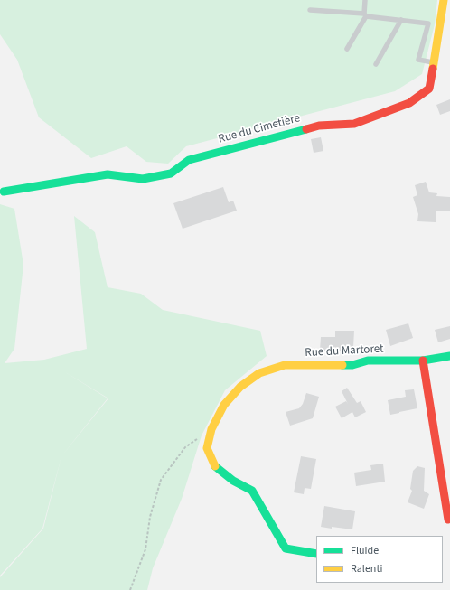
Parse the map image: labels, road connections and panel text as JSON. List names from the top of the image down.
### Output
{
  "streets": {
    "street": ["Rue du Cimetière", "Rue du Martoret"]
  },
  "legend": ["Fluide", "Ralenti"]
}
